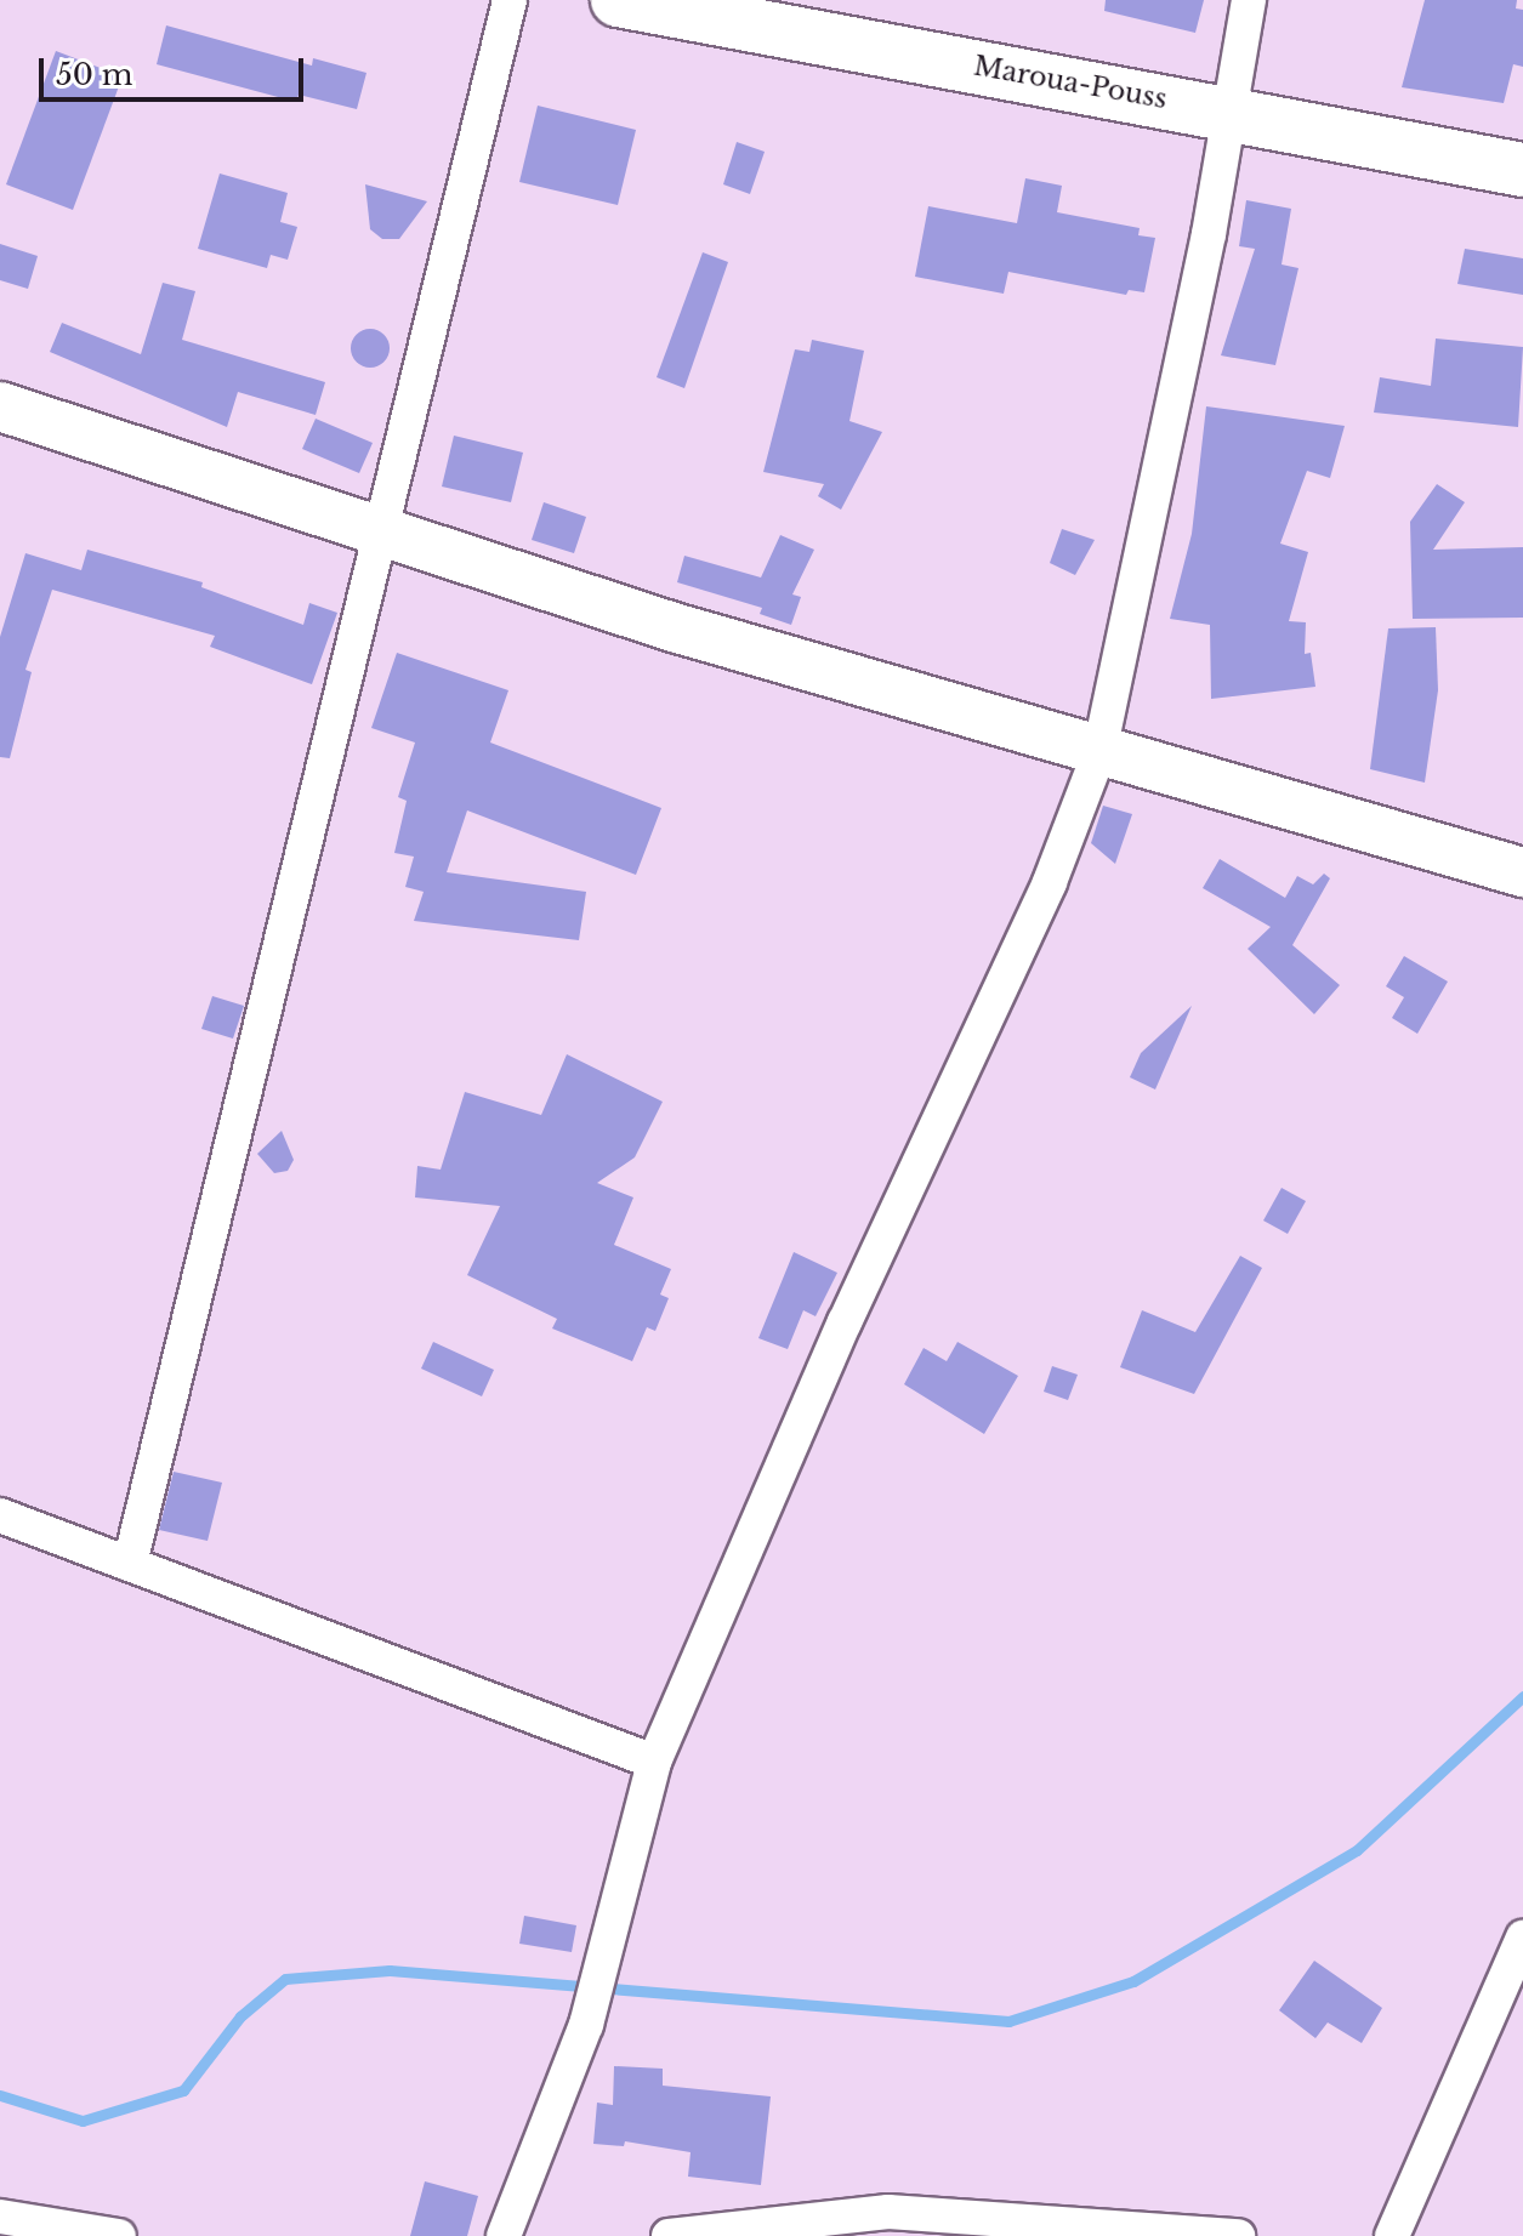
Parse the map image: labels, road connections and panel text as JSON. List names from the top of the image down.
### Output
{
  "streets": {
    "main road": ["Maroua-Pouss"]
  },
  "scale_bar": "50 m"
}
